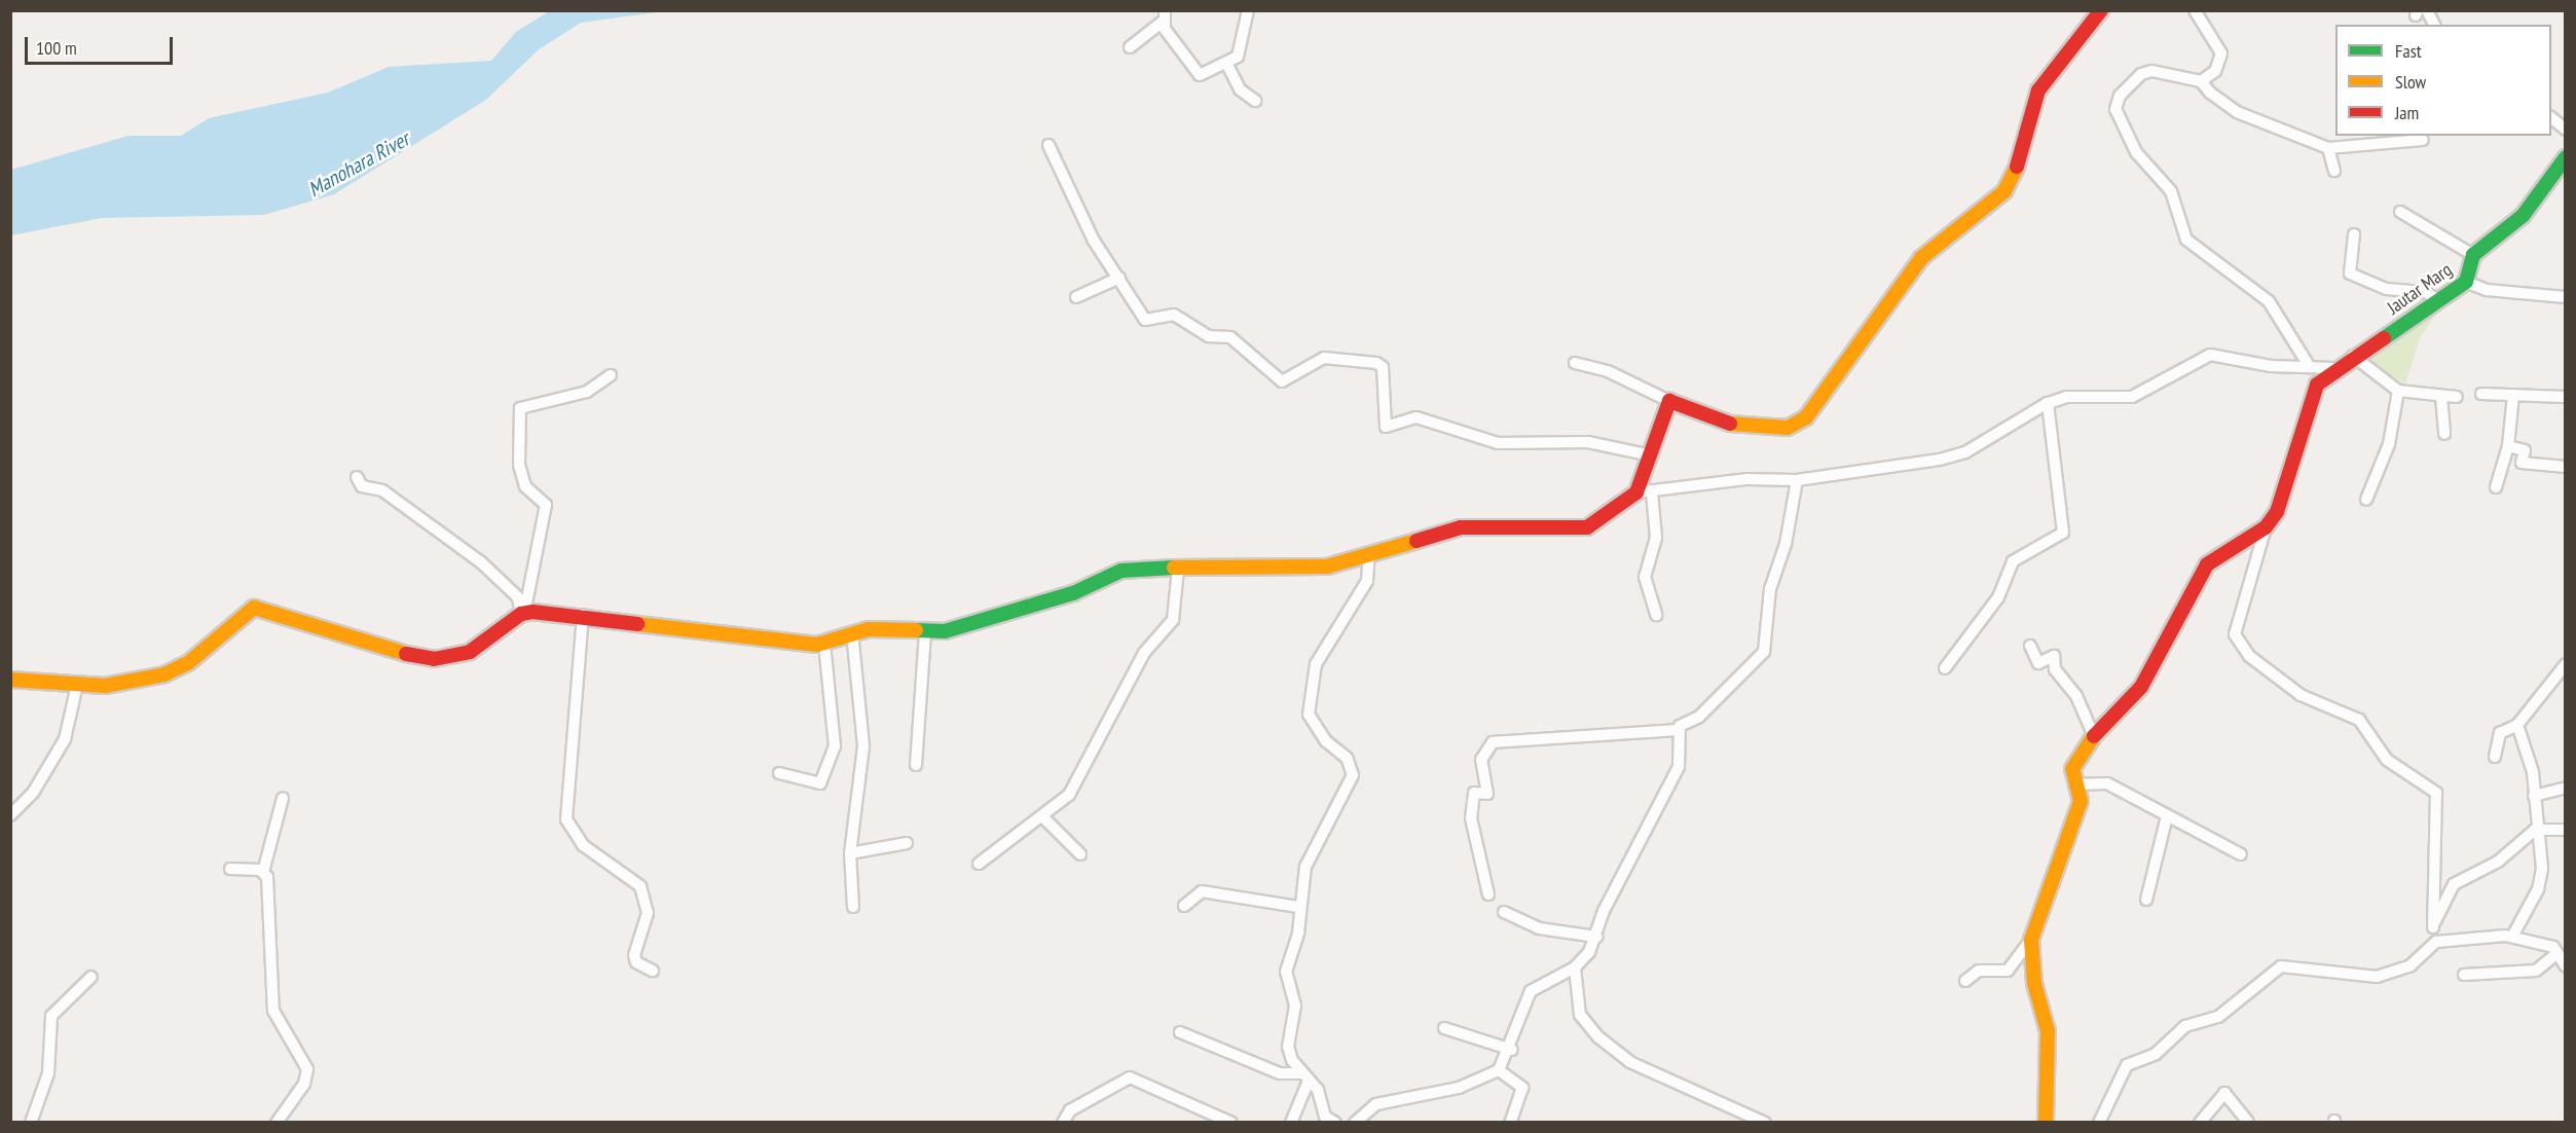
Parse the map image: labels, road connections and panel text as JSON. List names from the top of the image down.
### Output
{
  "streets": {
    "street": ["Jautar Marg"]
  },
  "water": ["Manohara River"],
  "legend": ["Fast", "Slow", "Jam"],
  "scale_bar": "100 m"
}
